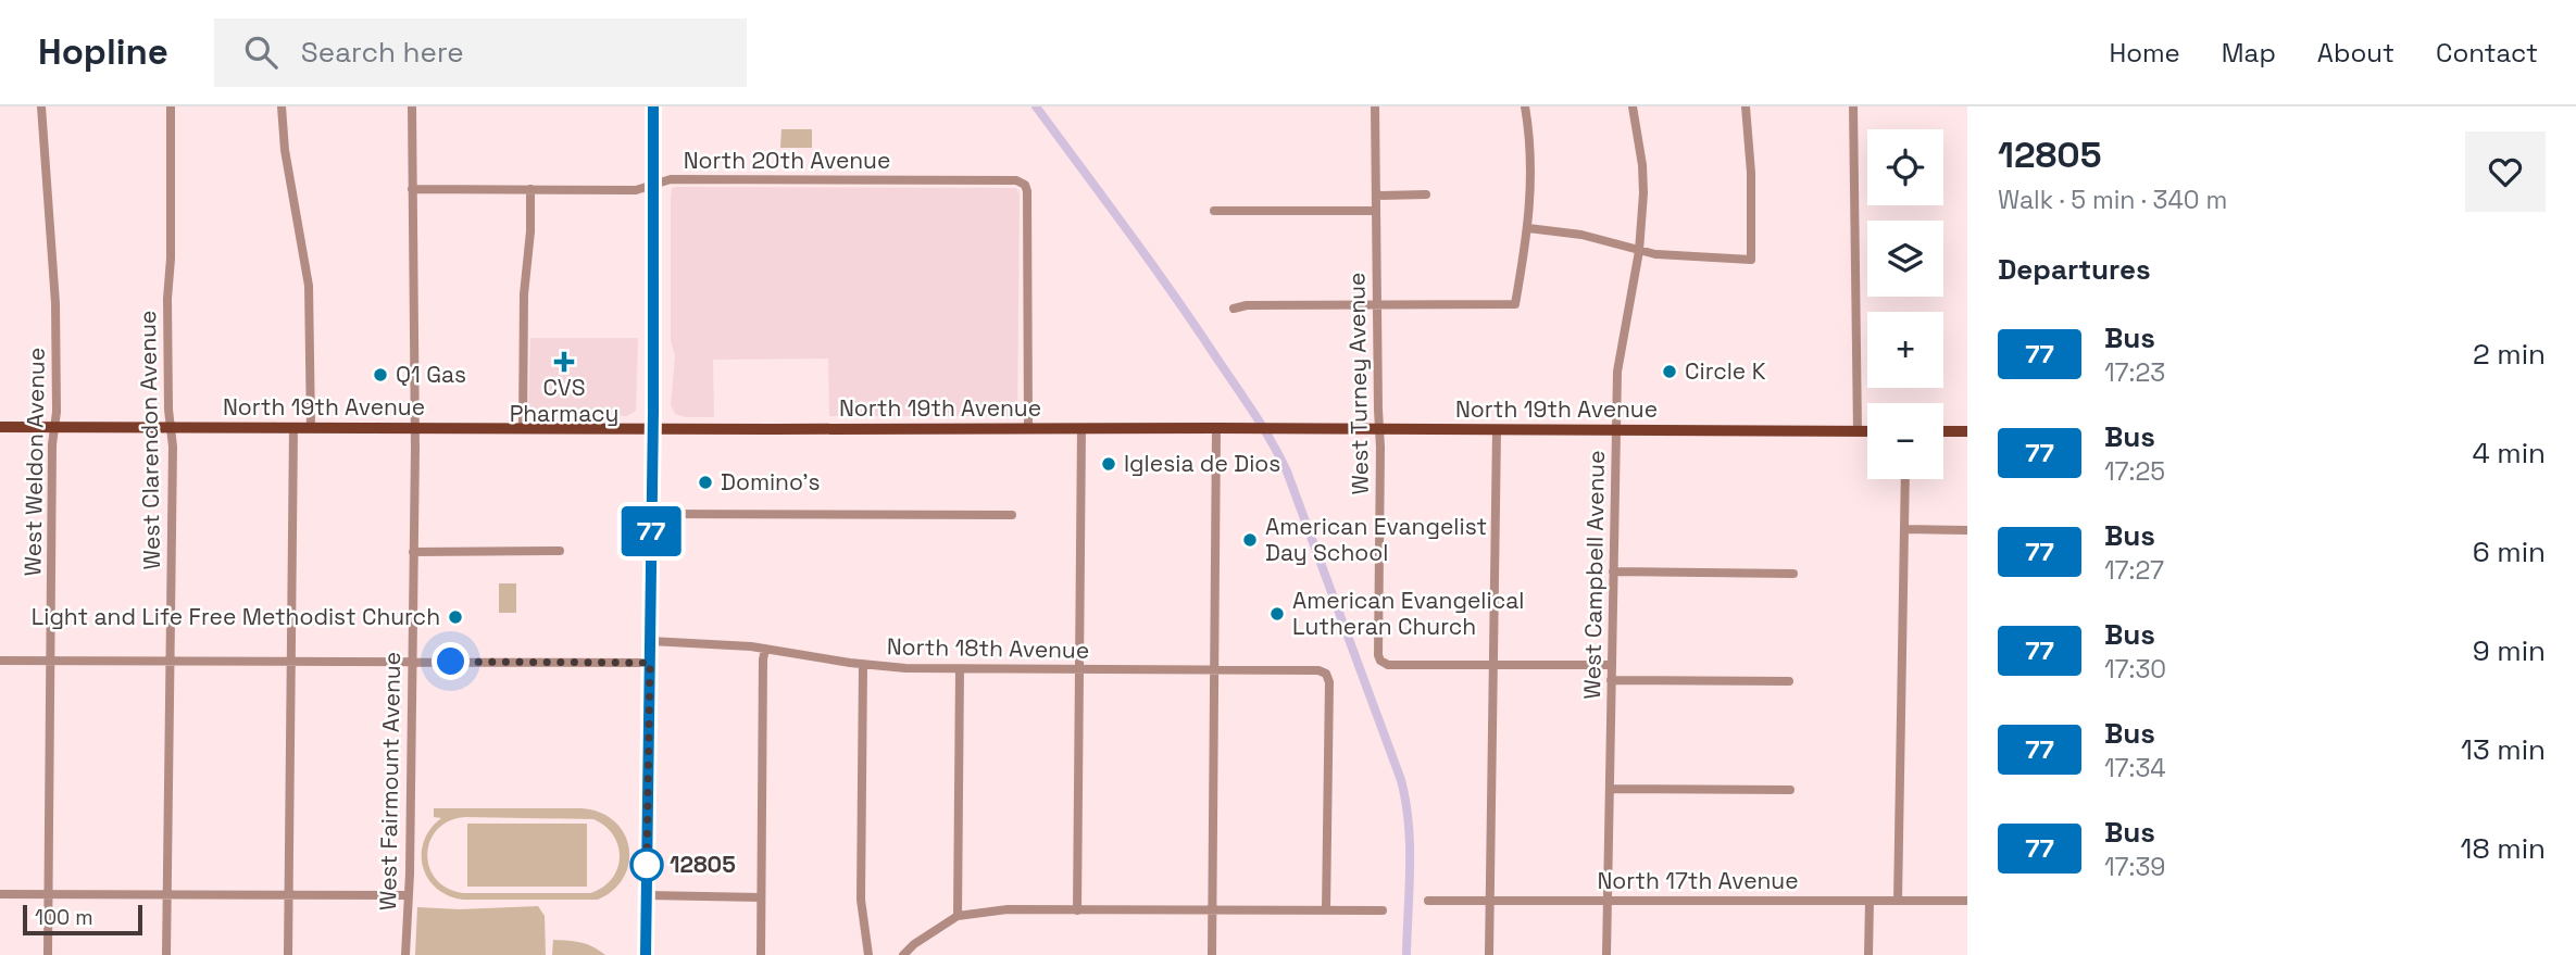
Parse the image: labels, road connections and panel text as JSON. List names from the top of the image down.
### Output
{
  "streets": {
    "main road": ["North 19th Avenue"],
    "street": [
      "North 20th Avenue",
      "West Turney Avenue",
      "West Clarendon Avenue",
      "West Weldon Avenue",
      "West Campbell Avenue",
      "North 18th Avenue",
      "West Fairmount Avenue",
      "North 17th Avenue"
    ]
  },
  "crossings": [
    ["North 20th Avenue", "North 19th Avenue"],
    ["North 20th Avenue", "West Fairmount Avenue"],
    ["West Turney Avenue", "North 19th Avenue"],
    ["North 19th Avenue", "West Clarendon Avenue"],
    ["North 19th Avenue", "West Weldon Avenue"],
    ["North 19th Avenue", "West Campbell Avenue"],
    ["North 19th Avenue", "West Fairmount Avenue"],
    ["West Campbell Avenue", "North 17th Avenue"]
  ],
  "places": {
    "health": ["CVS Pharmacy"],
    "other": [
      "Circle K",
      "Q1 Gas",
      "Iglesia de Dios",
      "Domino's",
      "American Evangelist Day School",
      "American Evangelical Lutheran Church",
      "Light and Life Free Methodist Church",
      "12805"
    ]
  },
  "lines": ["bus line 77"],
  "scale_bar": "100 m",
  "page": {
    "header": "Hopline",
    "search": "Search here",
    "nav": [
      "Home",
      "Map",
      "About",
      "Contact"
    ],
    "on_map": "77",
    "heading": [
      ["12805", "Walk · 5 min · 340 m"],
      "Departures"
    ],
    "map_buttons": ["+", "−"],
    "list": [
      {
        "mark": "77",
        "name": "Bus",
        "note": "17:23",
        "value": "2 min"
      },
      {
        "mark": "77",
        "name": "Bus",
        "note": "17:25",
        "value": "4 min"
      },
      {
        "mark": "77",
        "name": "Bus",
        "note": "17:27",
        "value": "6 min"
      },
      {
        "mark": "77",
        "name": "Bus",
        "note": "17:30",
        "value": "9 min"
      },
      {
        "mark": "77",
        "name": "Bus",
        "note": "17:34",
        "value": "13 min"
      },
      {
        "mark": "77",
        "name": "Bus",
        "note": "17:39",
        "value": "18 min"
      }
    ],
    "scale": "100 m"
  }
}
